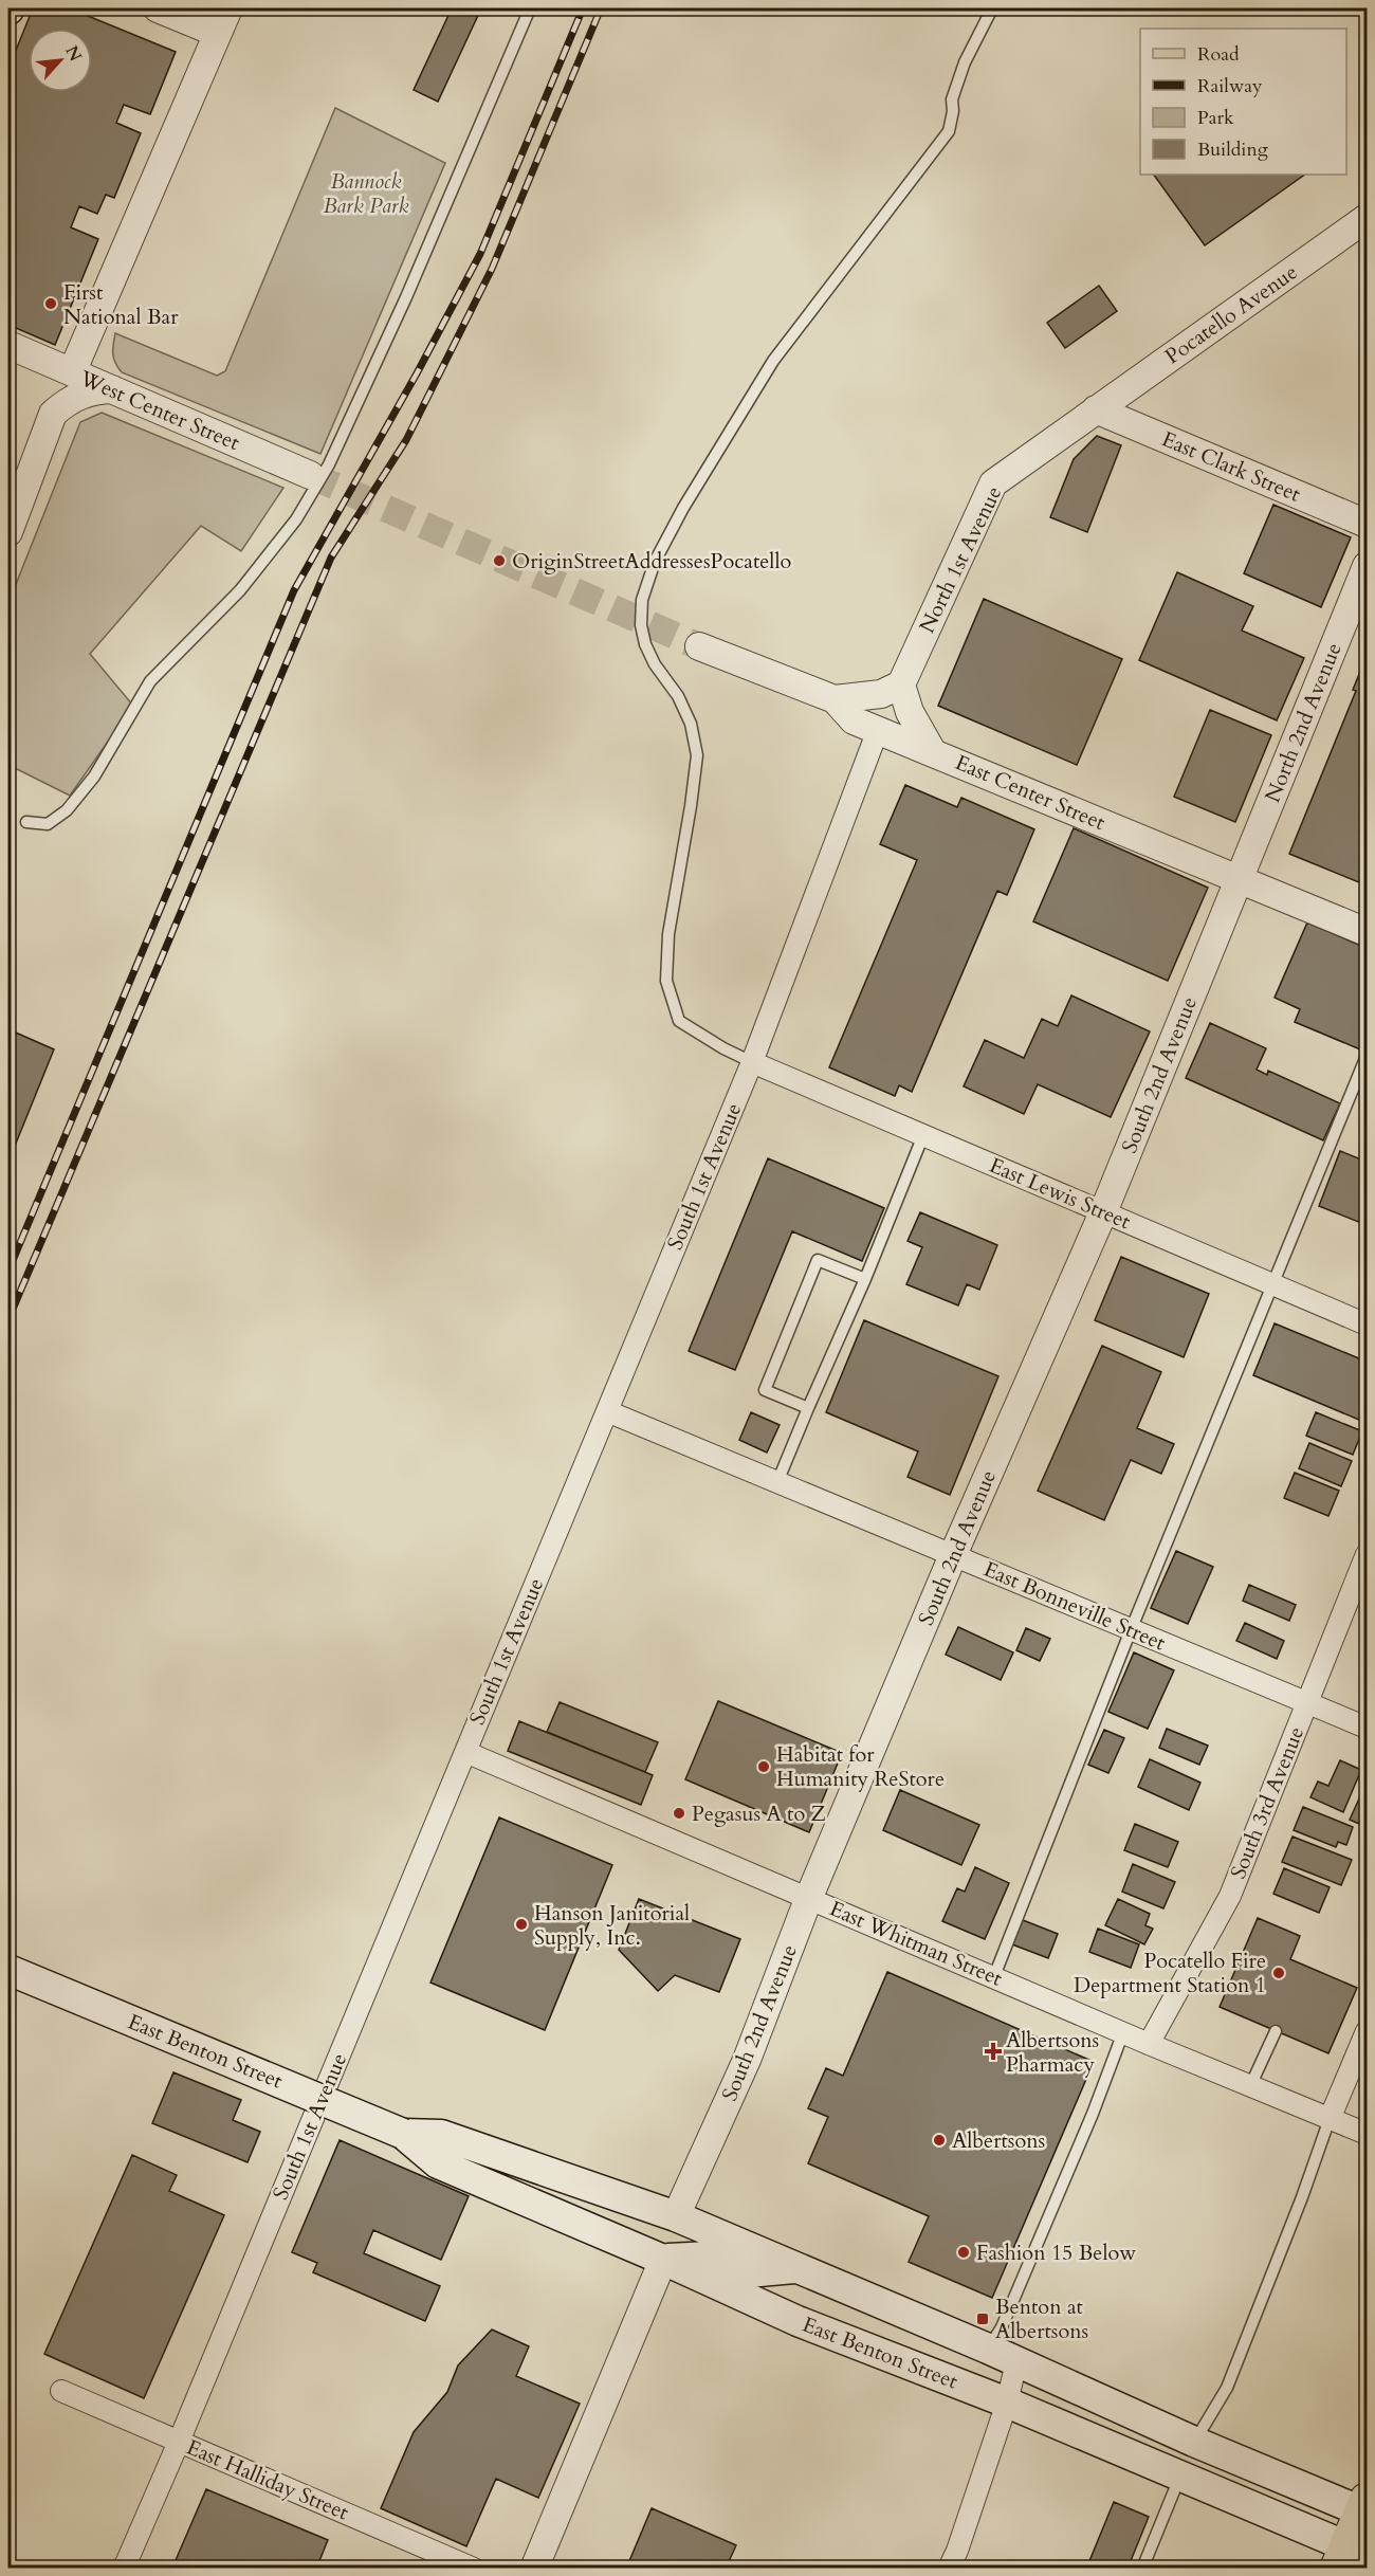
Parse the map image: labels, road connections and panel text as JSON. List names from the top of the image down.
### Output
{
  "streets": {
    "main road": ["East Benton Street"],
    "street": [
      "Pocatello Avenue",
      "West Center Street",
      "East Clark Street",
      "North 1st Avenue",
      "North 2nd Avenue",
      "East Center Street",
      "South 2nd Avenue",
      "South 1st Avenue",
      "East Lewis Street",
      "East Bonneville Street",
      "South 3rd Avenue",
      "East Whitman Street",
      "East Halliday Street"
    ]
  },
  "crossings": [
    ["Pocatello Avenue", "East Clark Street"],
    ["Pocatello Avenue", "North 1st Avenue"],
    ["East Clark Street", "North 1st Avenue"],
    ["North 2nd Avenue", "East Center Street"],
    ["North 2nd Avenue", "South 2nd Avenue"],
    ["East Center Street", "South 2nd Avenue"],
    ["East Center Street", "South 1st Avenue"],
    ["South 2nd Avenue", "East Lewis Street"],
    ["South 2nd Avenue", "East Bonneville Street"],
    ["South 2nd Avenue", "East Whitman Street"],
    ["South 2nd Avenue", "East Benton Street"],
    ["South 1st Avenue", "East Lewis Street"],
    ["South 1st Avenue", "East Bonneville Street"],
    ["South 1st Avenue", "East Whitman Street"],
    ["South 1st Avenue", "East Halliday Street"],
    ["East Bonneville Street", "South 3rd Avenue"],
    ["South 3rd Avenue", "East Whitman Street"]
  ],
  "parks": ["Bannock Bark Park"],
  "places": {
    "other": [
      "First National Bar",
      "OriginStreetAddressesPocatello",
      "Habitat for Humanity ReStore",
      "Pegasus A to Z",
      "Hanson Janitorial Supply, Inc.",
      "Pocatello Fire Department Station 1",
      "Albertsons",
      "Fashion 15 Below"
    ],
    "health": ["Albertsons Pharmacy"],
    "transit": ["Benton at Albertsons"]
  },
  "legend": [
    "Road",
    "Railway",
    "Park",
    "Building"
  ],
  "north": "top right"
}
